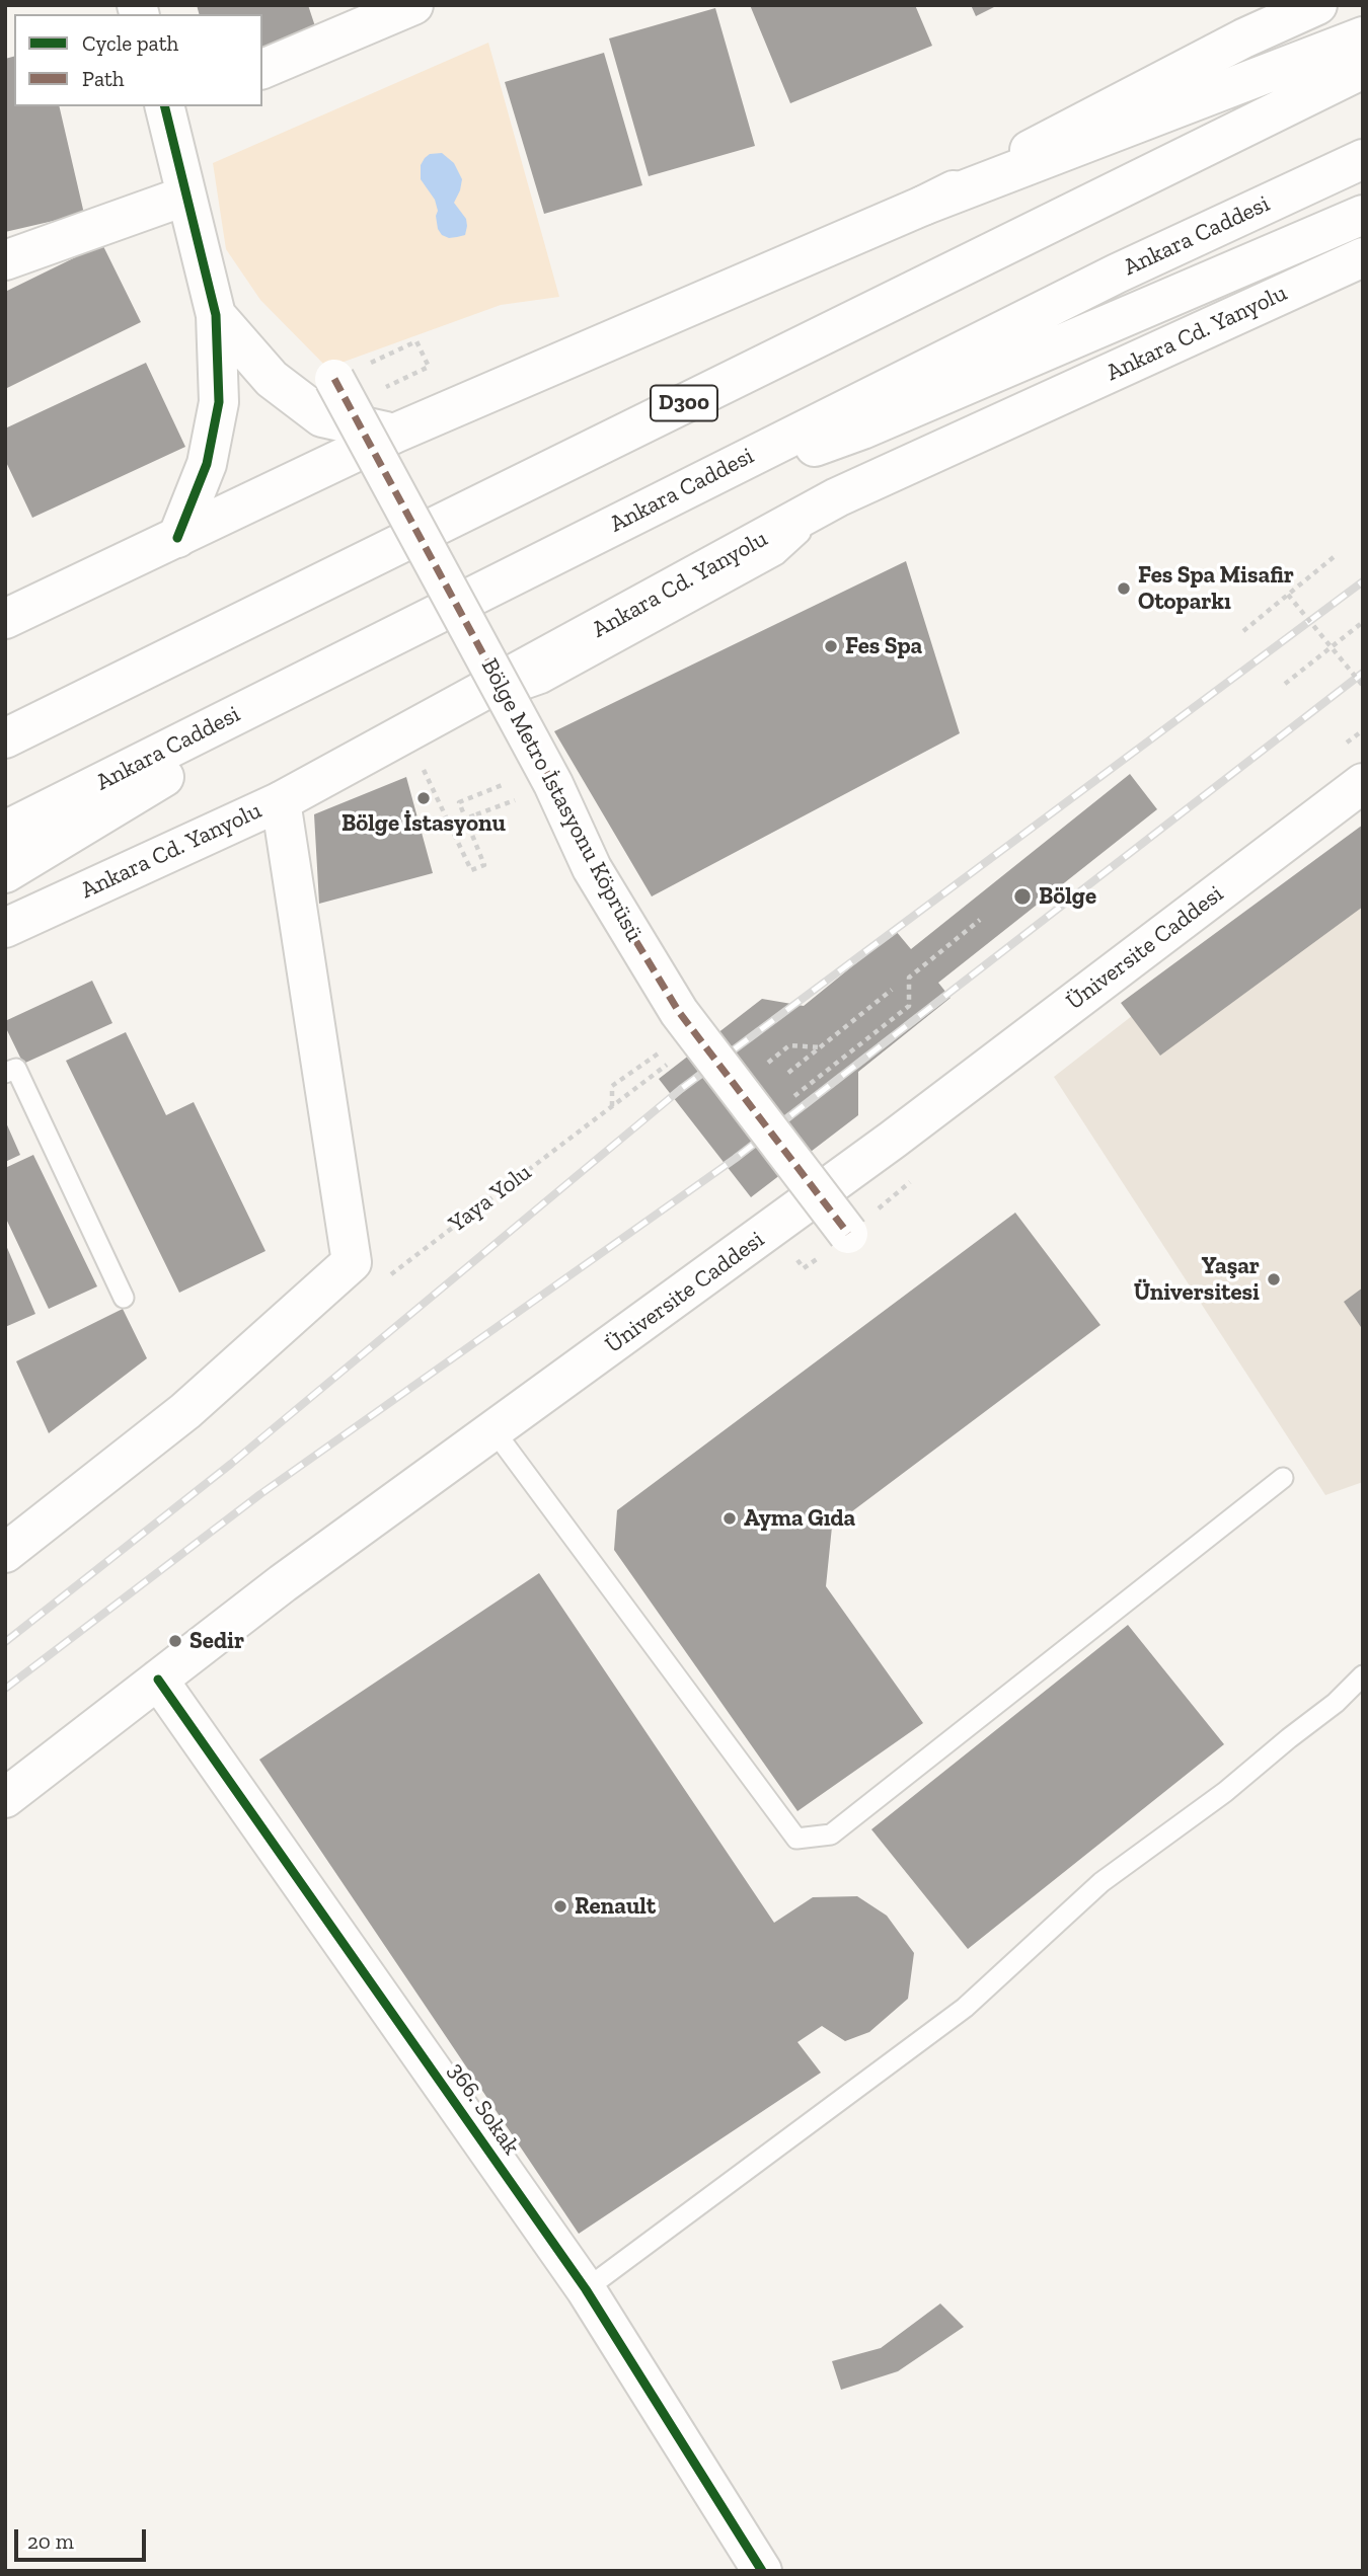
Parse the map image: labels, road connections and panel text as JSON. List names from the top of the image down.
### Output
{
  "streets": {
    "main road": [
      "Ankara Caddesi",
      "Ankara Cd. Yanyolu",
      "D300",
      "Bölge Metro İstasyonu Köprüsü",
      "Üniversite Caddesi",
      "366. Sokak"
    ],
    "path": ["Yaya Yolu"]
  },
  "crossings": [
    ["Üniversite Caddesi", "366. Sokak"]
  ],
  "places": [
    "Fes Spa Misafir Otoparkı",
    "Fes Spa",
    "Bölge İstasyonu",
    "Bölge",
    "Yaşar Üniversitesi",
    "Ayma Gıda",
    "Sedir",
    "Renault"
  ],
  "legend": ["Cycle path", "Path"],
  "scale_bar": "20 m"
}
